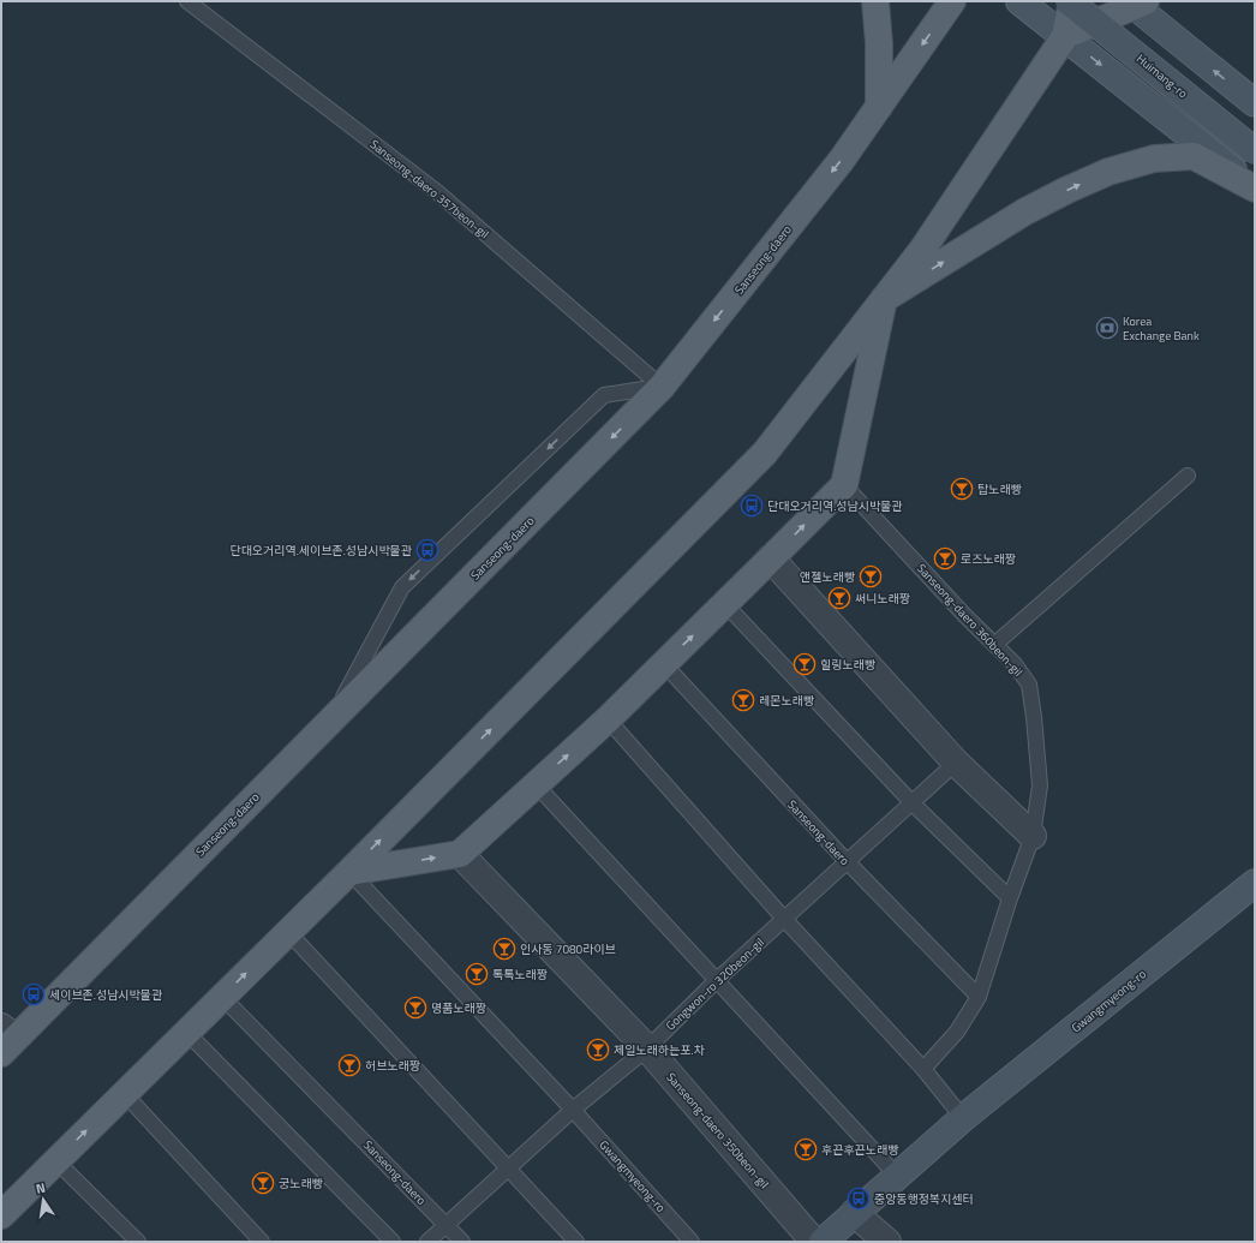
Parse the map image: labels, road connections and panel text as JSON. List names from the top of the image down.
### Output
{
  "streets": {
    "main road": ["Huimang-ro", "Sanseong-daero", "Gwangmyeong-ro"],
    "street": ["Sanseong-daero 350beon-gil"],
    "lane": ["Sanseong-daero 357beon-gil", "Sanseong-daero 360beon-gil", "Gongwon-ro 320beon-gil"]
  },
  "crossings": [
    ["Sanseong-daero 357beon-gil", "Sanseong-daero"],
    ["Sanseong-daero", "Sanseong-daero 360beon-gil"],
    ["Sanseong-daero", "Gongwon-ro 320beon-gil"],
    ["Gongwon-ro 320beon-gil", "Gwangmyeong-ro"],
    ["Gongwon-ro 320beon-gil", "Sanseong-daero 350beon-gil"]
  ],
  "places": {
    "bank": ["Korea Exchange Bank"],
    "bar": [
      "탑노래빵",
      "로즈노래짱",
      "앤젤노래빵",
      "써니노래짱",
      "힐링노래빵",
      "레몬노래빵",
      "인사동 7080라이브",
      "톡톡노래짱",
      "명품노래짱",
      "제일노래하는포.차",
      "허브노래짱",
      "후끈후끈노래빵",
      "궁노래빵"
    ],
    "bus stop": [
      "단대오거리역.성남시박물관",
      "단대오거리역.세이브존.성남시박물관",
      "세이브존.성남시박물관",
      "중앙동행정복지센터"
    ]
  },
  "north": "top"
}
